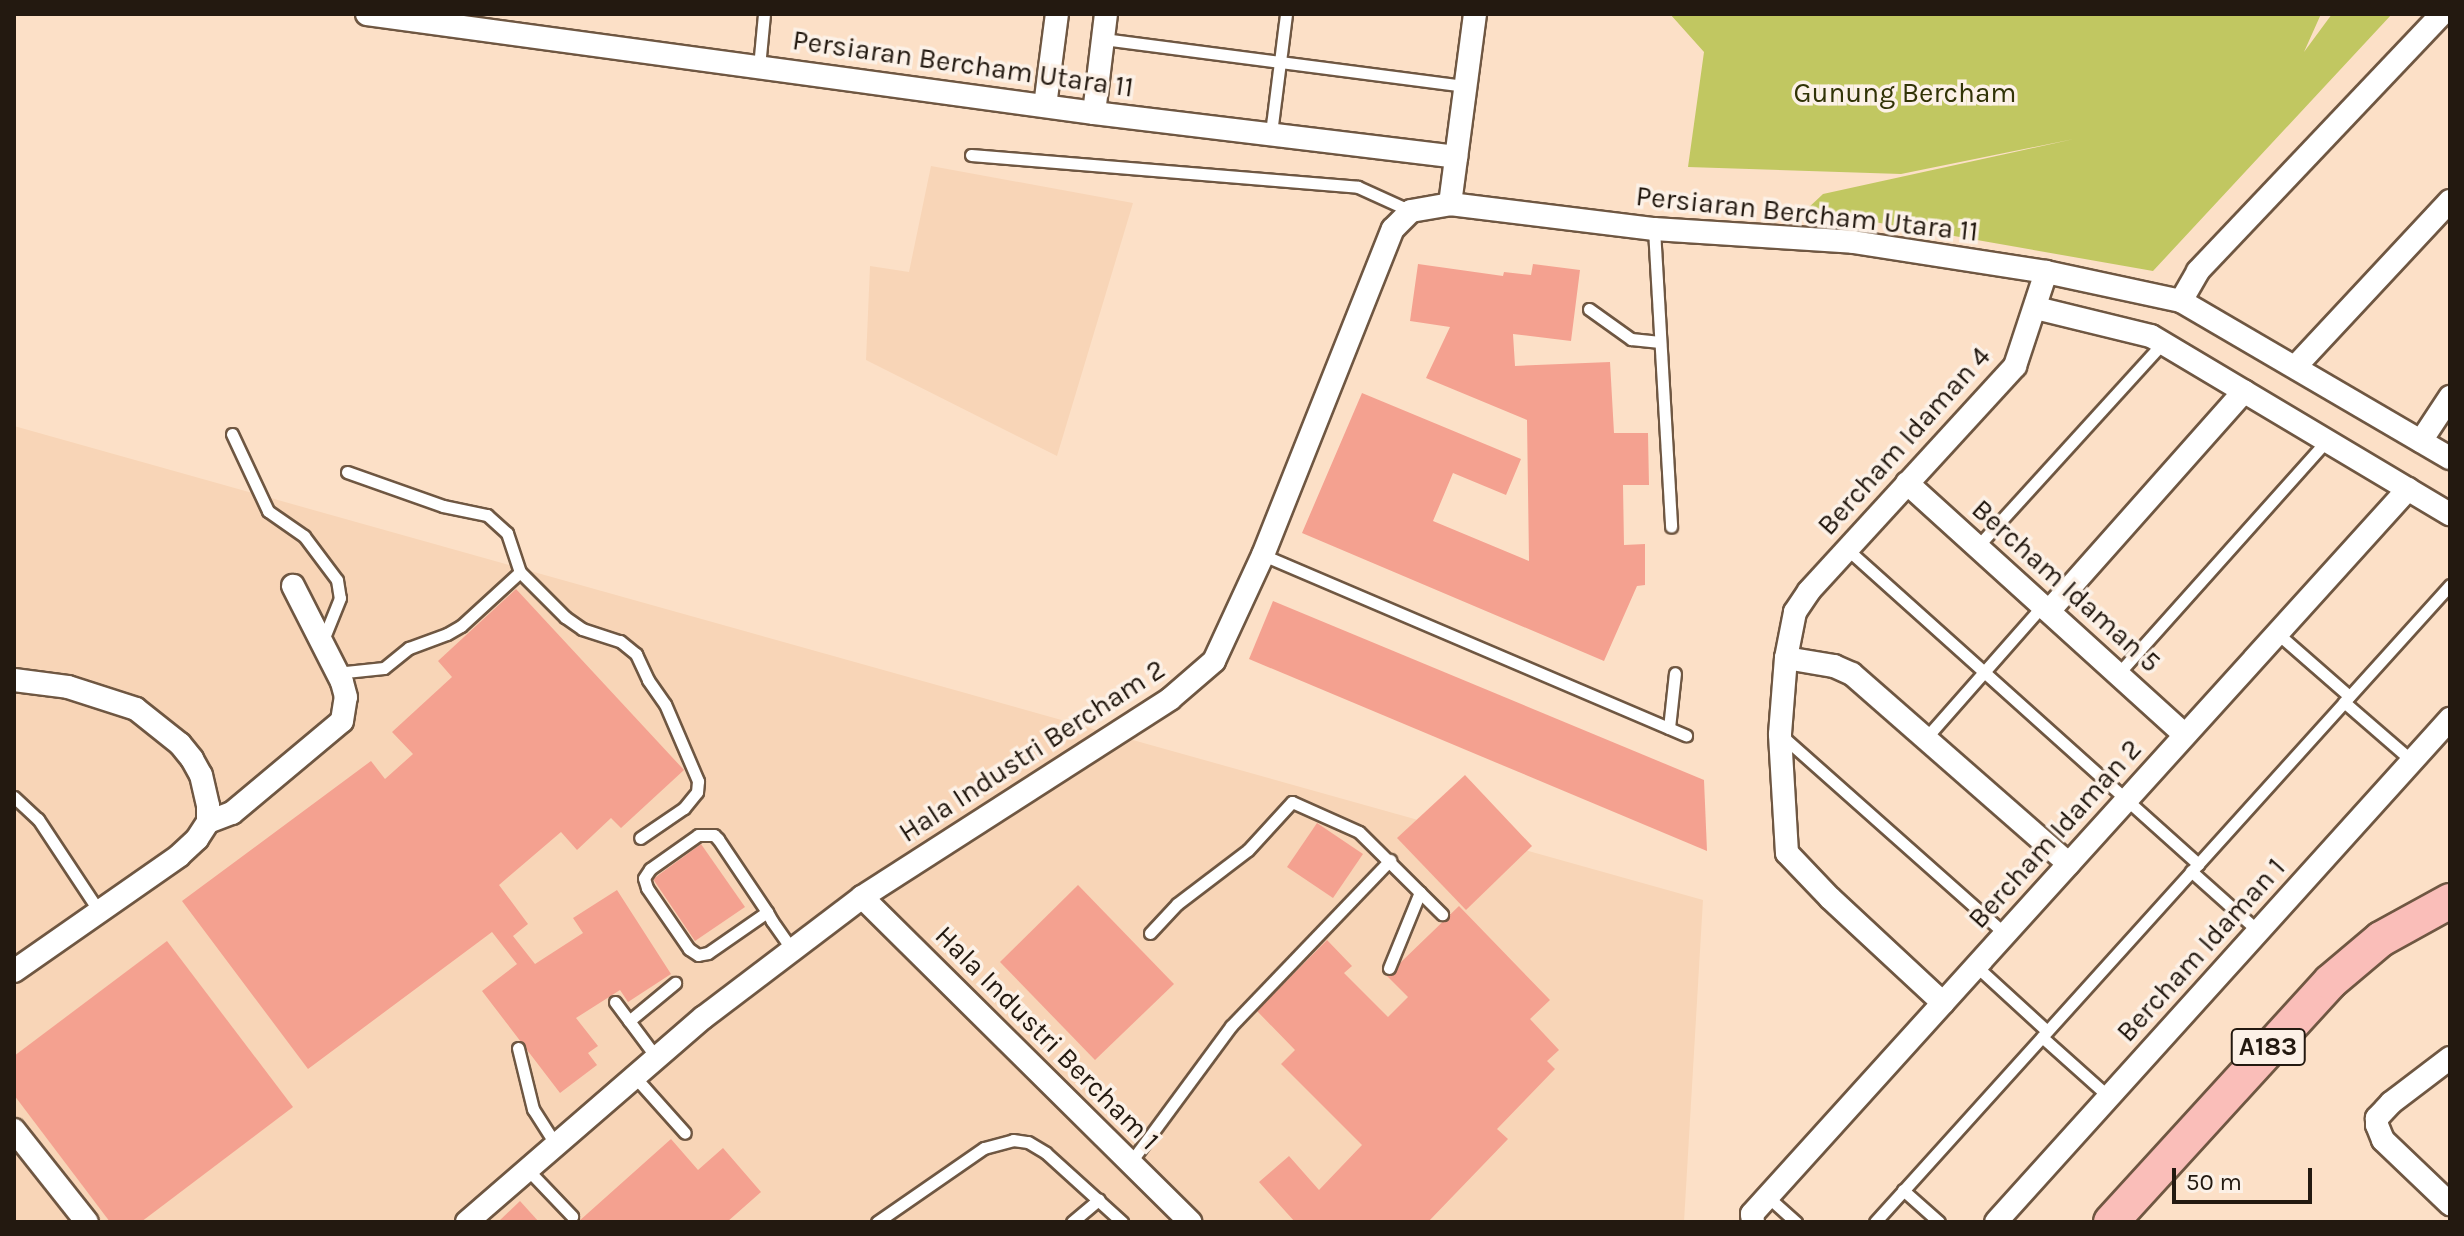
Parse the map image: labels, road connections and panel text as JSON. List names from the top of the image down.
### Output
{
  "streets": {
    "main road": ["A183"],
    "street": [
      "Persiaran Bercham Utara 11",
      "Bercham Idaman 4",
      "Bercham Idaman 5",
      "Hala Industri Bercham 2",
      "Bercham Idaman 2",
      "Bercham Idaman 1",
      "Hala Industri Bercham 1"
    ]
  },
  "crossings": [
    ["Persiaran Bercham Utara 11", "Bercham Idaman 4"],
    ["Bercham Idaman 4", "Bercham Idaman 5"],
    ["Bercham Idaman 4", "Bercham Idaman 2"],
    ["Bercham Idaman 5", "Bercham Idaman 2"],
    ["Hala Industri Bercham 2", "Hala Industri Bercham 1"]
  ],
  "parks": ["Gunung Bercham"],
  "scale_bar": "50 m"
}
